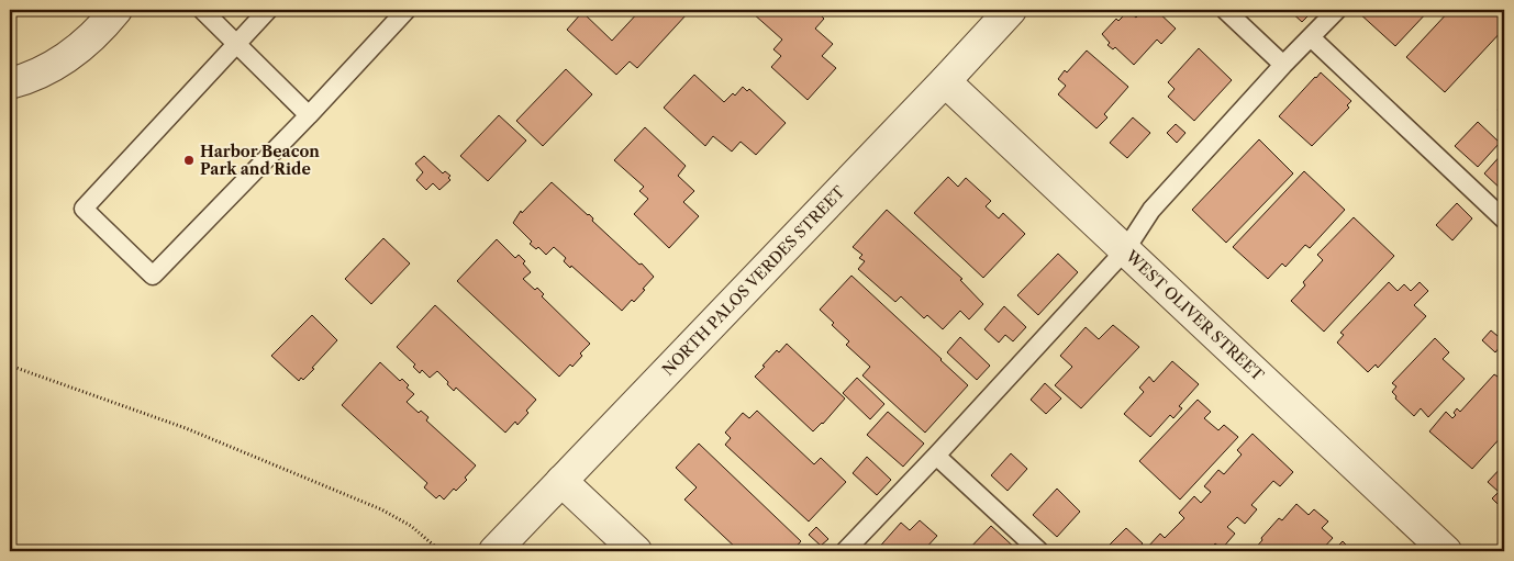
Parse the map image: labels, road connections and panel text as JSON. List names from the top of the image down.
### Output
{
  "streets": {
    "street": ["NORTH PALOS VERDES STREET", "WEST OLIVER STREET"]
  },
  "crossings": [
    ["NORTH PALOS VERDES STREET", "WEST OLIVER STREET"]
  ],
  "places": ["Harbor Beacon Park and Ride"]
}
